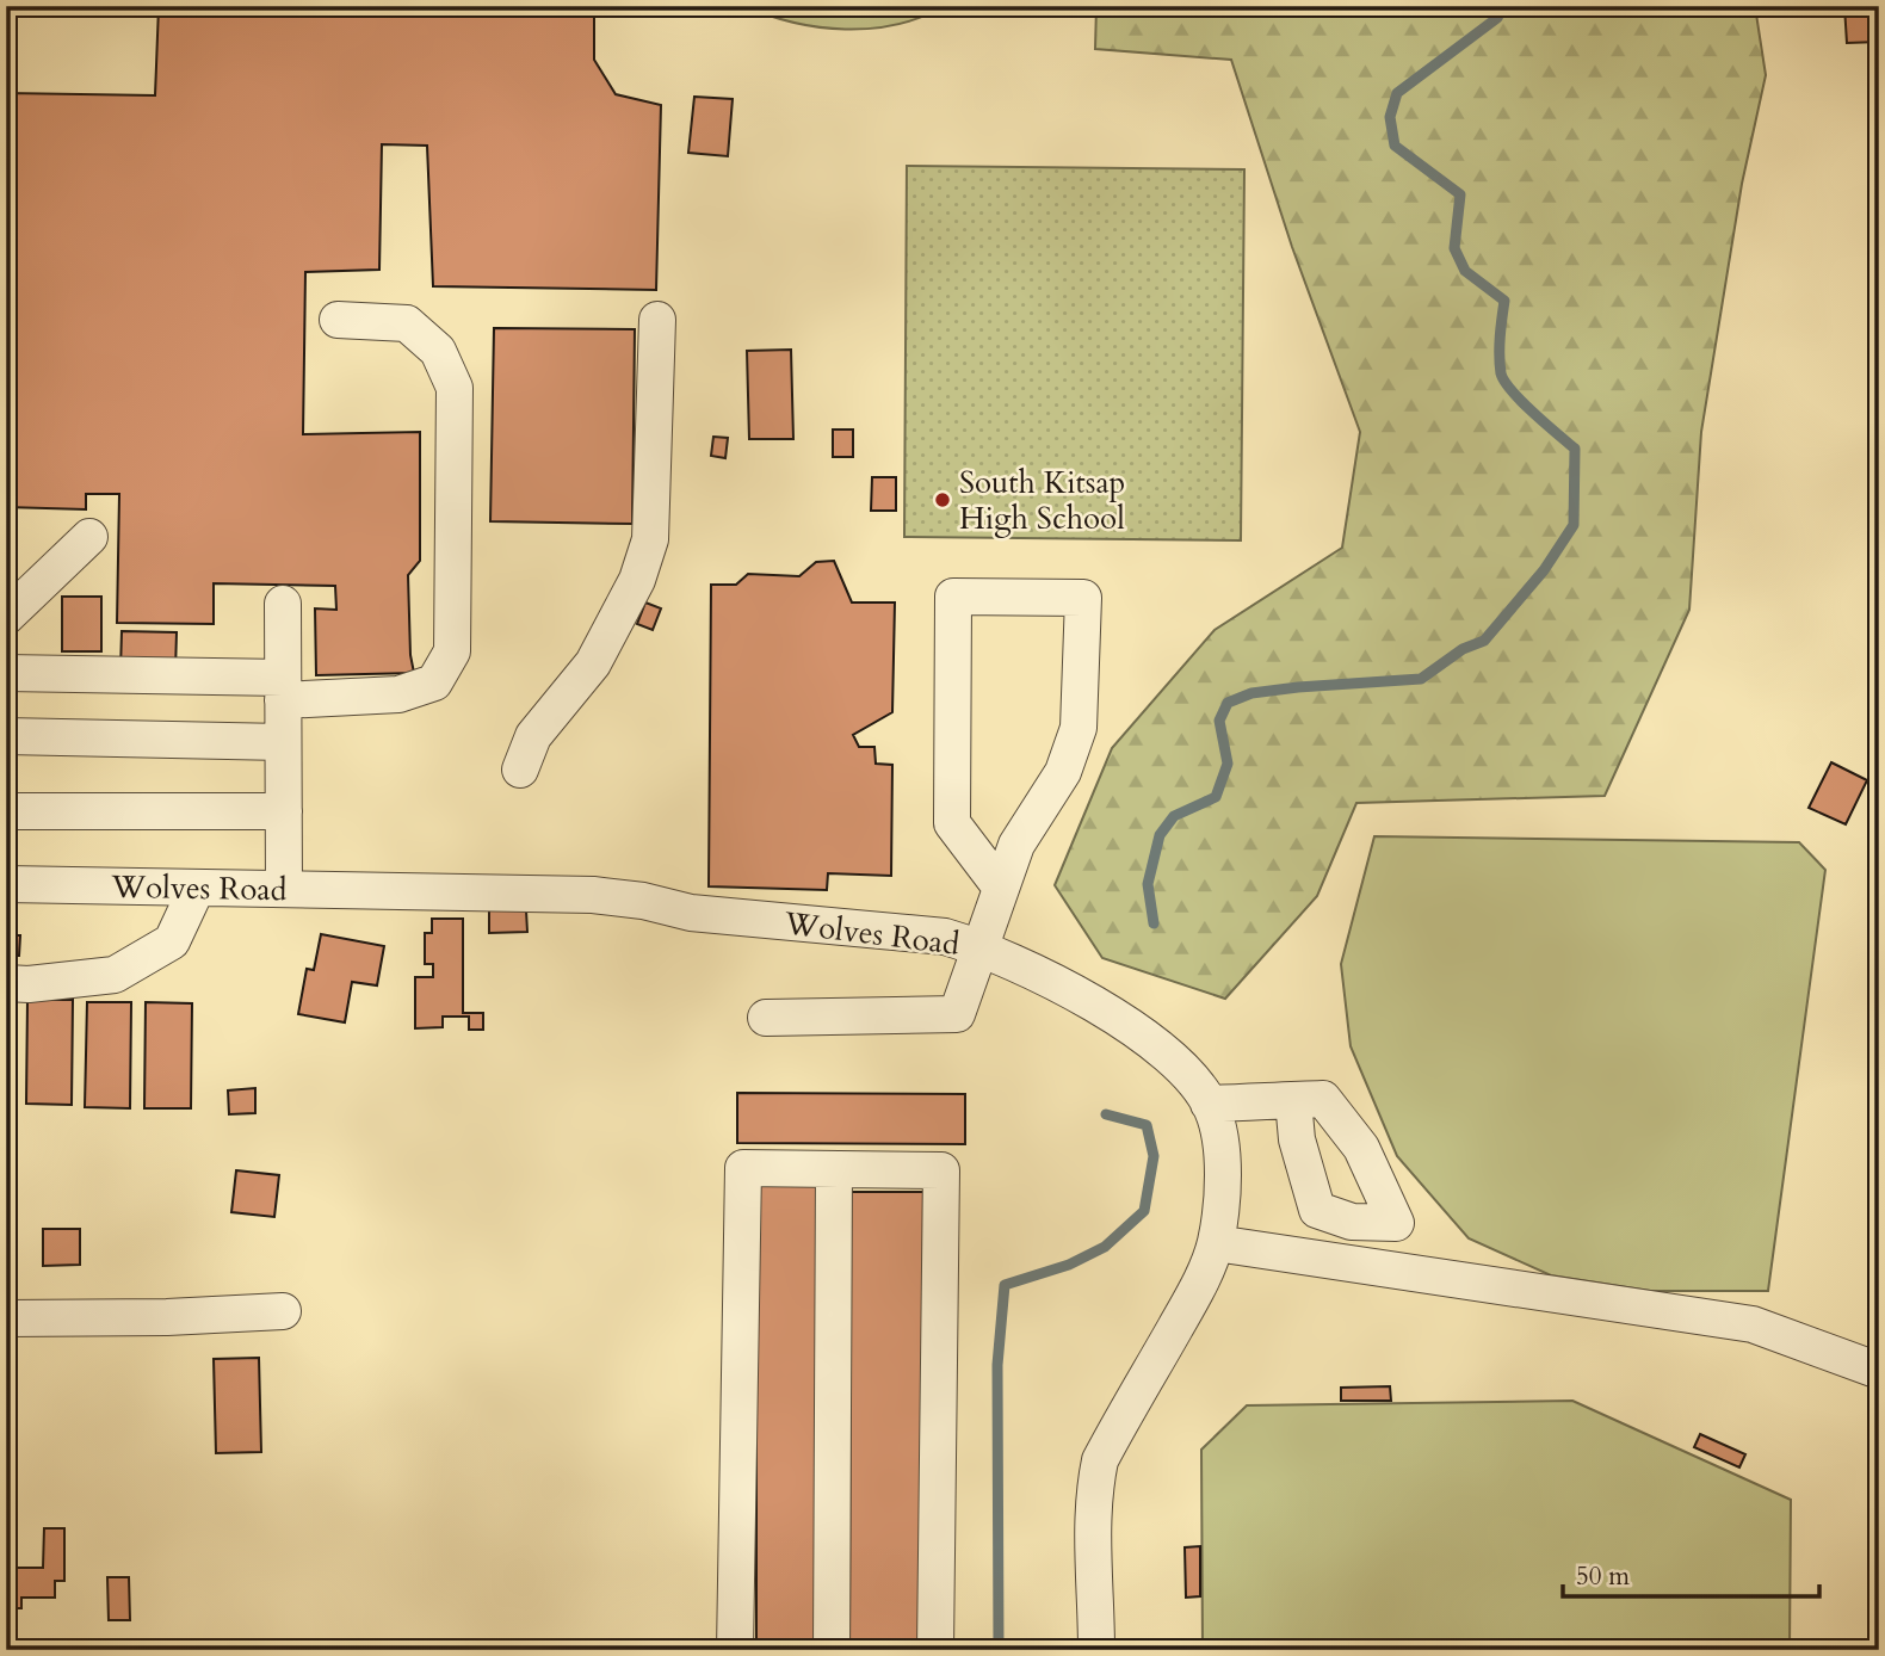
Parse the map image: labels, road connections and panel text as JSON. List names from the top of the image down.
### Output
{
  "streets": {
    "street": ["Wolves Road"]
  },
  "places": ["South Kitsap High School"],
  "scale_bar": "50 m"
}
